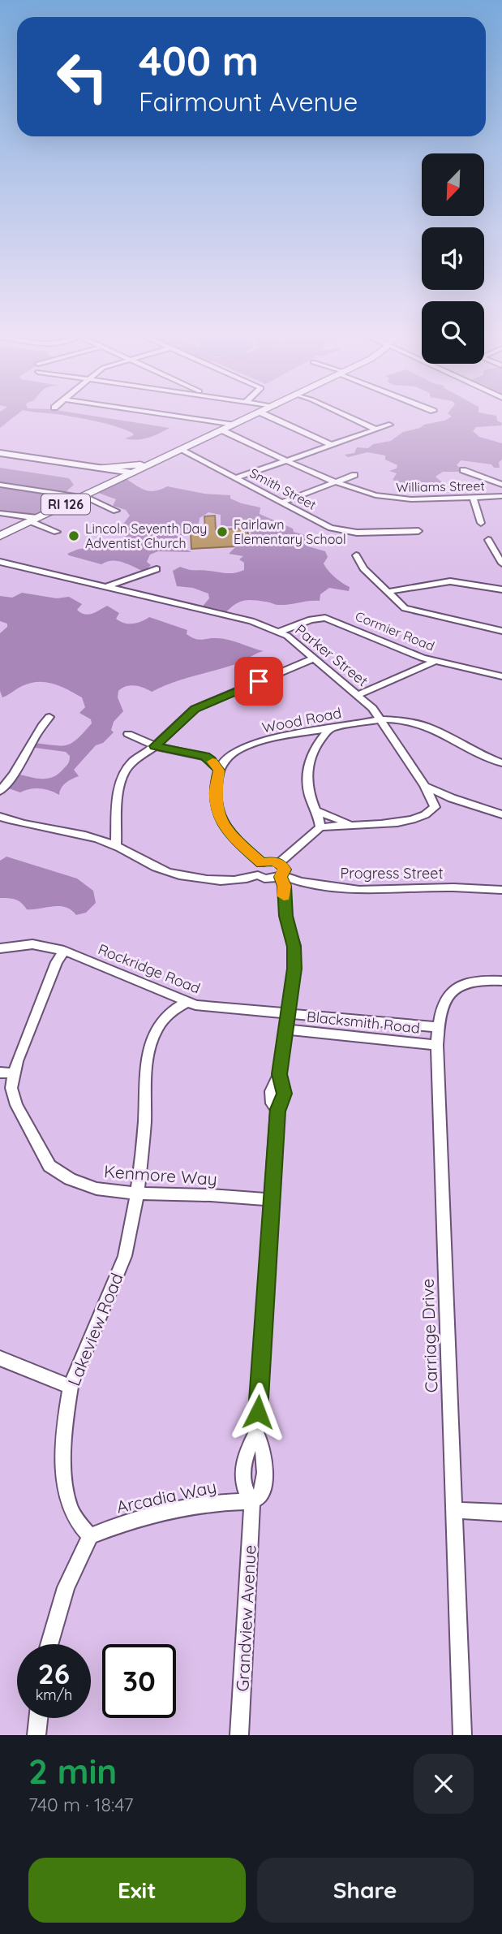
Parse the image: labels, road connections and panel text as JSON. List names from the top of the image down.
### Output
{
  "streets": {
    "main road": ["RI 126"],
    "street": [
      "Williams Street",
      "Smith Street",
      "Cormier Road",
      "Parker Street",
      "Wood Road",
      "Progress Street",
      "Rockridge Road",
      "Blacksmith Road",
      "Kenmore Way",
      "Lakeview Road",
      "Carriage Drive",
      "Arcadia Way",
      "Grandview Avenue"
    ]
  },
  "crossings": [
    ["Williams Street", "RI 126"],
    ["Smith Street", "RI 126"],
    ["Cormier Road", "Parker Street"],
    ["Parker Street", "Wood Road"],
    ["Progress Street", "Grandview Avenue"],
    ["Rockridge Road", "Blacksmith Road"],
    ["Rockridge Road", "Kenmore Way"],
    ["Rockridge Road", "Lakeview Road"],
    ["Rockridge Road", "Grandview Avenue"],
    ["Blacksmith Road", "Carriage Drive"],
    ["Blacksmith Road", "Grandview Avenue"],
    ["Kenmore Way", "Lakeview Road"],
    ["Kenmore Way", "Grandview Avenue"],
    ["Lakeview Road", "Arcadia Way"],
    ["Arcadia Way", "Grandview Avenue"]
  ],
  "places": ["Fairlawn Elementary School", "Lincoln Seventh Day Adventist Church"],
  "north": "bottom left",
  "page": {
    "turn": ["400 m", "Fairmount Avenue"],
    "speed": "26 km/h",
    "limit": "30",
    "heading": ["2 min", "740 m · 18:47"],
    "buttons": ["Exit", "Share"]
  }
}
